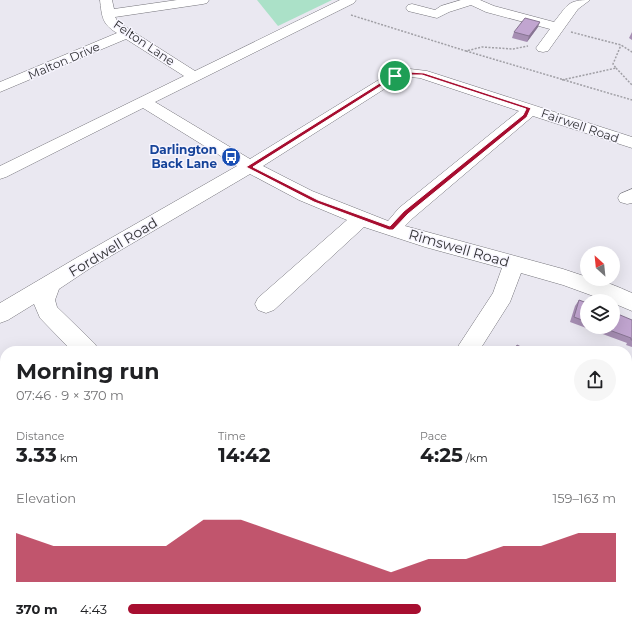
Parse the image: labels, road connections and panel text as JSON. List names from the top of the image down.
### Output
{
  "streets": {
    "street": [
      "Felton Lane",
      "Malton Drive",
      "Fairwell Road",
      "Fordwell Road",
      "Rimswell Road"
    ]
  },
  "crossings": [
    ["Felton Lane", "Malton Drive"],
    ["Fairwell Road", "Fordwell Road"],
    ["Fairwell Road", "Rimswell Road"],
    ["Fordwell Road", "Rimswell Road"]
  ],
  "places": {
    "bus stop": ["Darlington Back Lane"]
  },
  "north": "top left",
  "page": {
    "heading": ["Morning run", "07:46 · 9 × 370 m"],
    "stats": [
      ["Distance", "3.33 km"],
      ["Time", "14:42"],
      ["Pace", "4:25 /km"]
    ],
    "chart": ["Elevation", "159–163 m"],
    "list": [
      {
        "name": "370 m",
        "note": "4:43"
      }
    ]
  }
}
